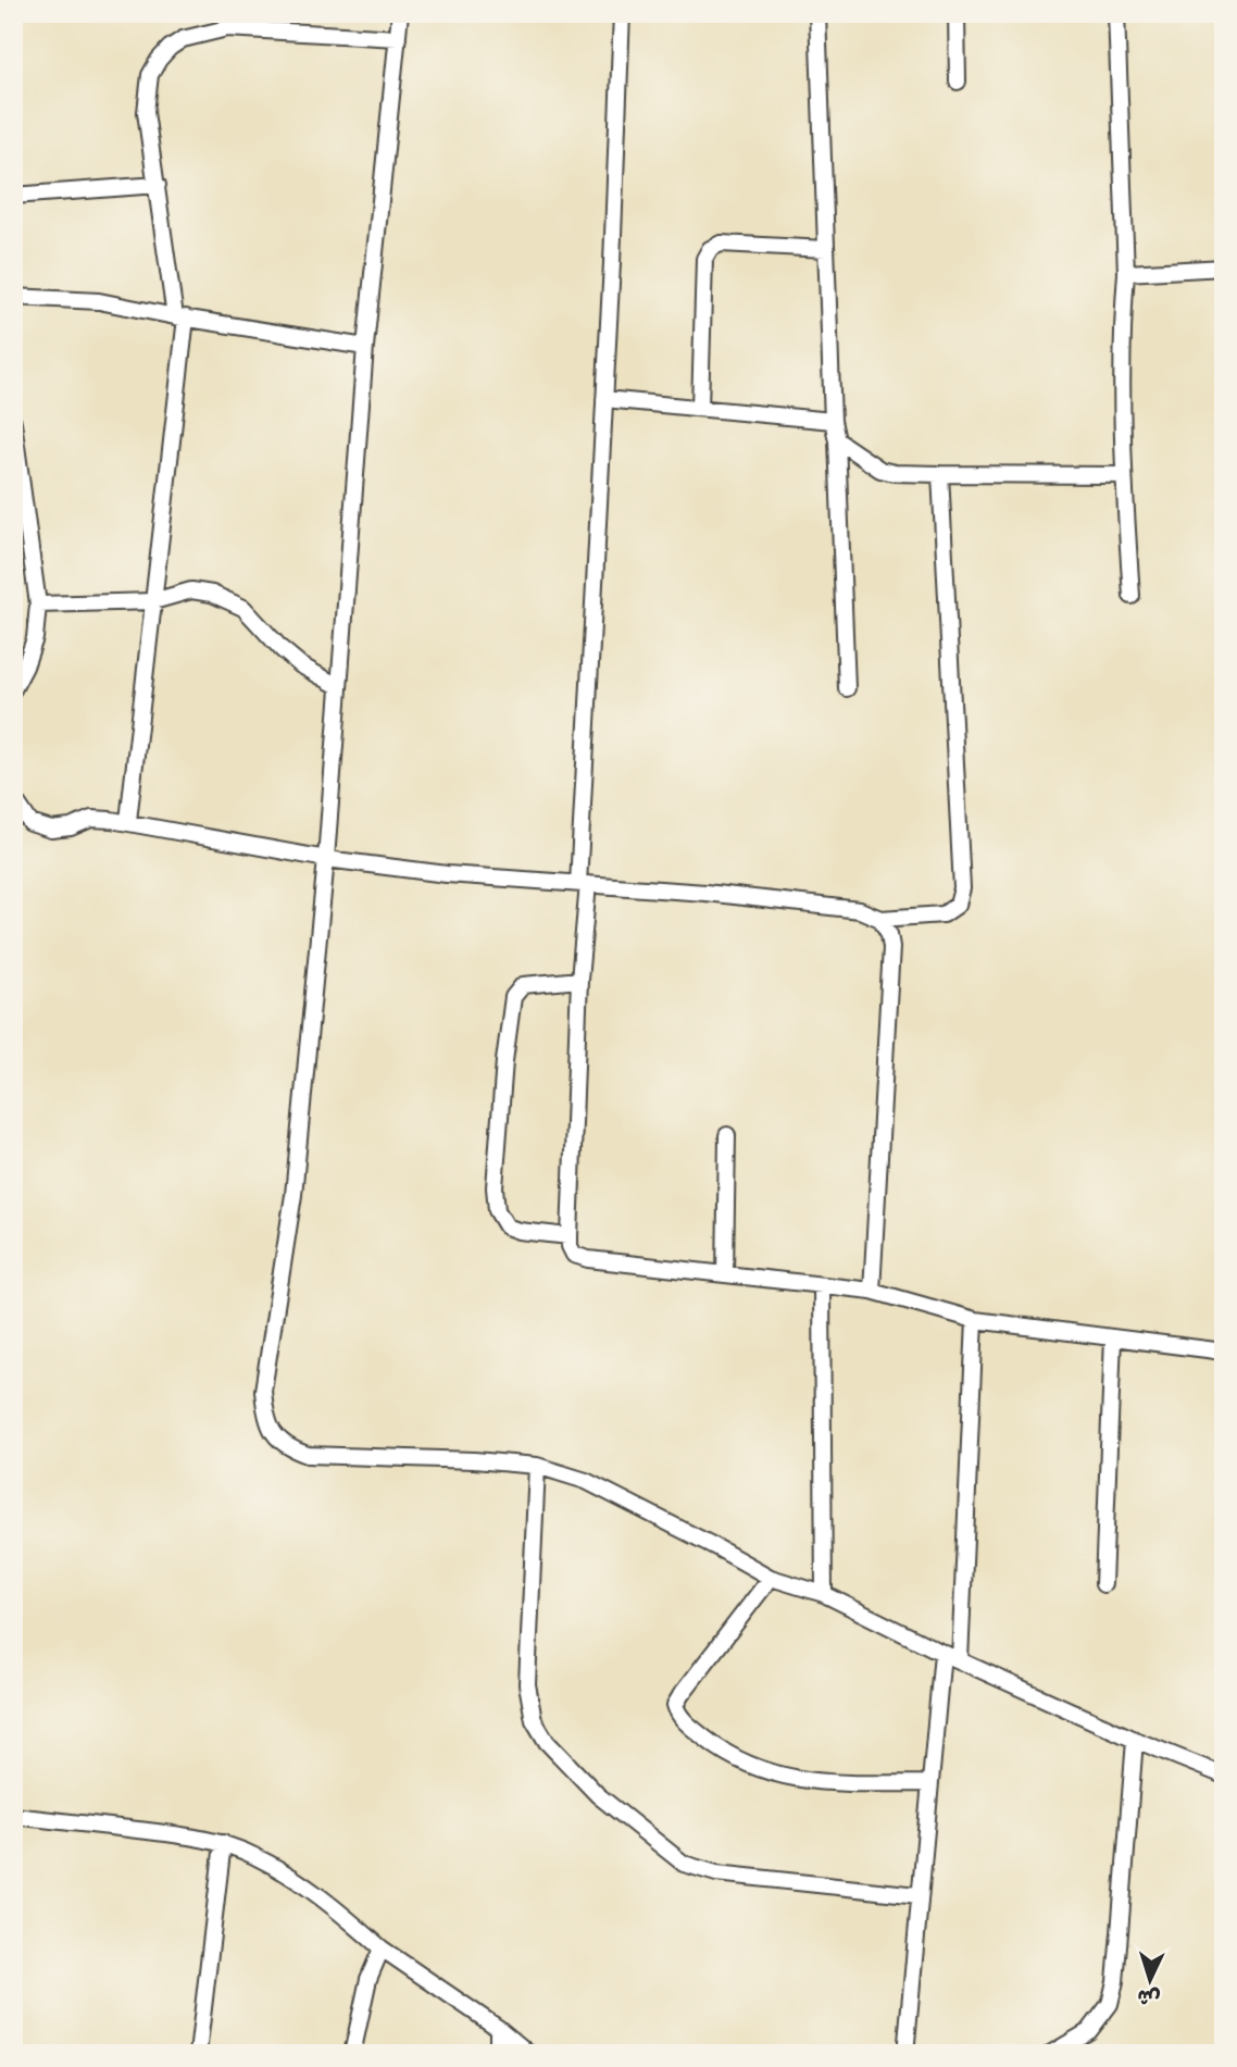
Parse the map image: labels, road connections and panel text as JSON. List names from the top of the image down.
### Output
{
  "north": "bottom"
}
